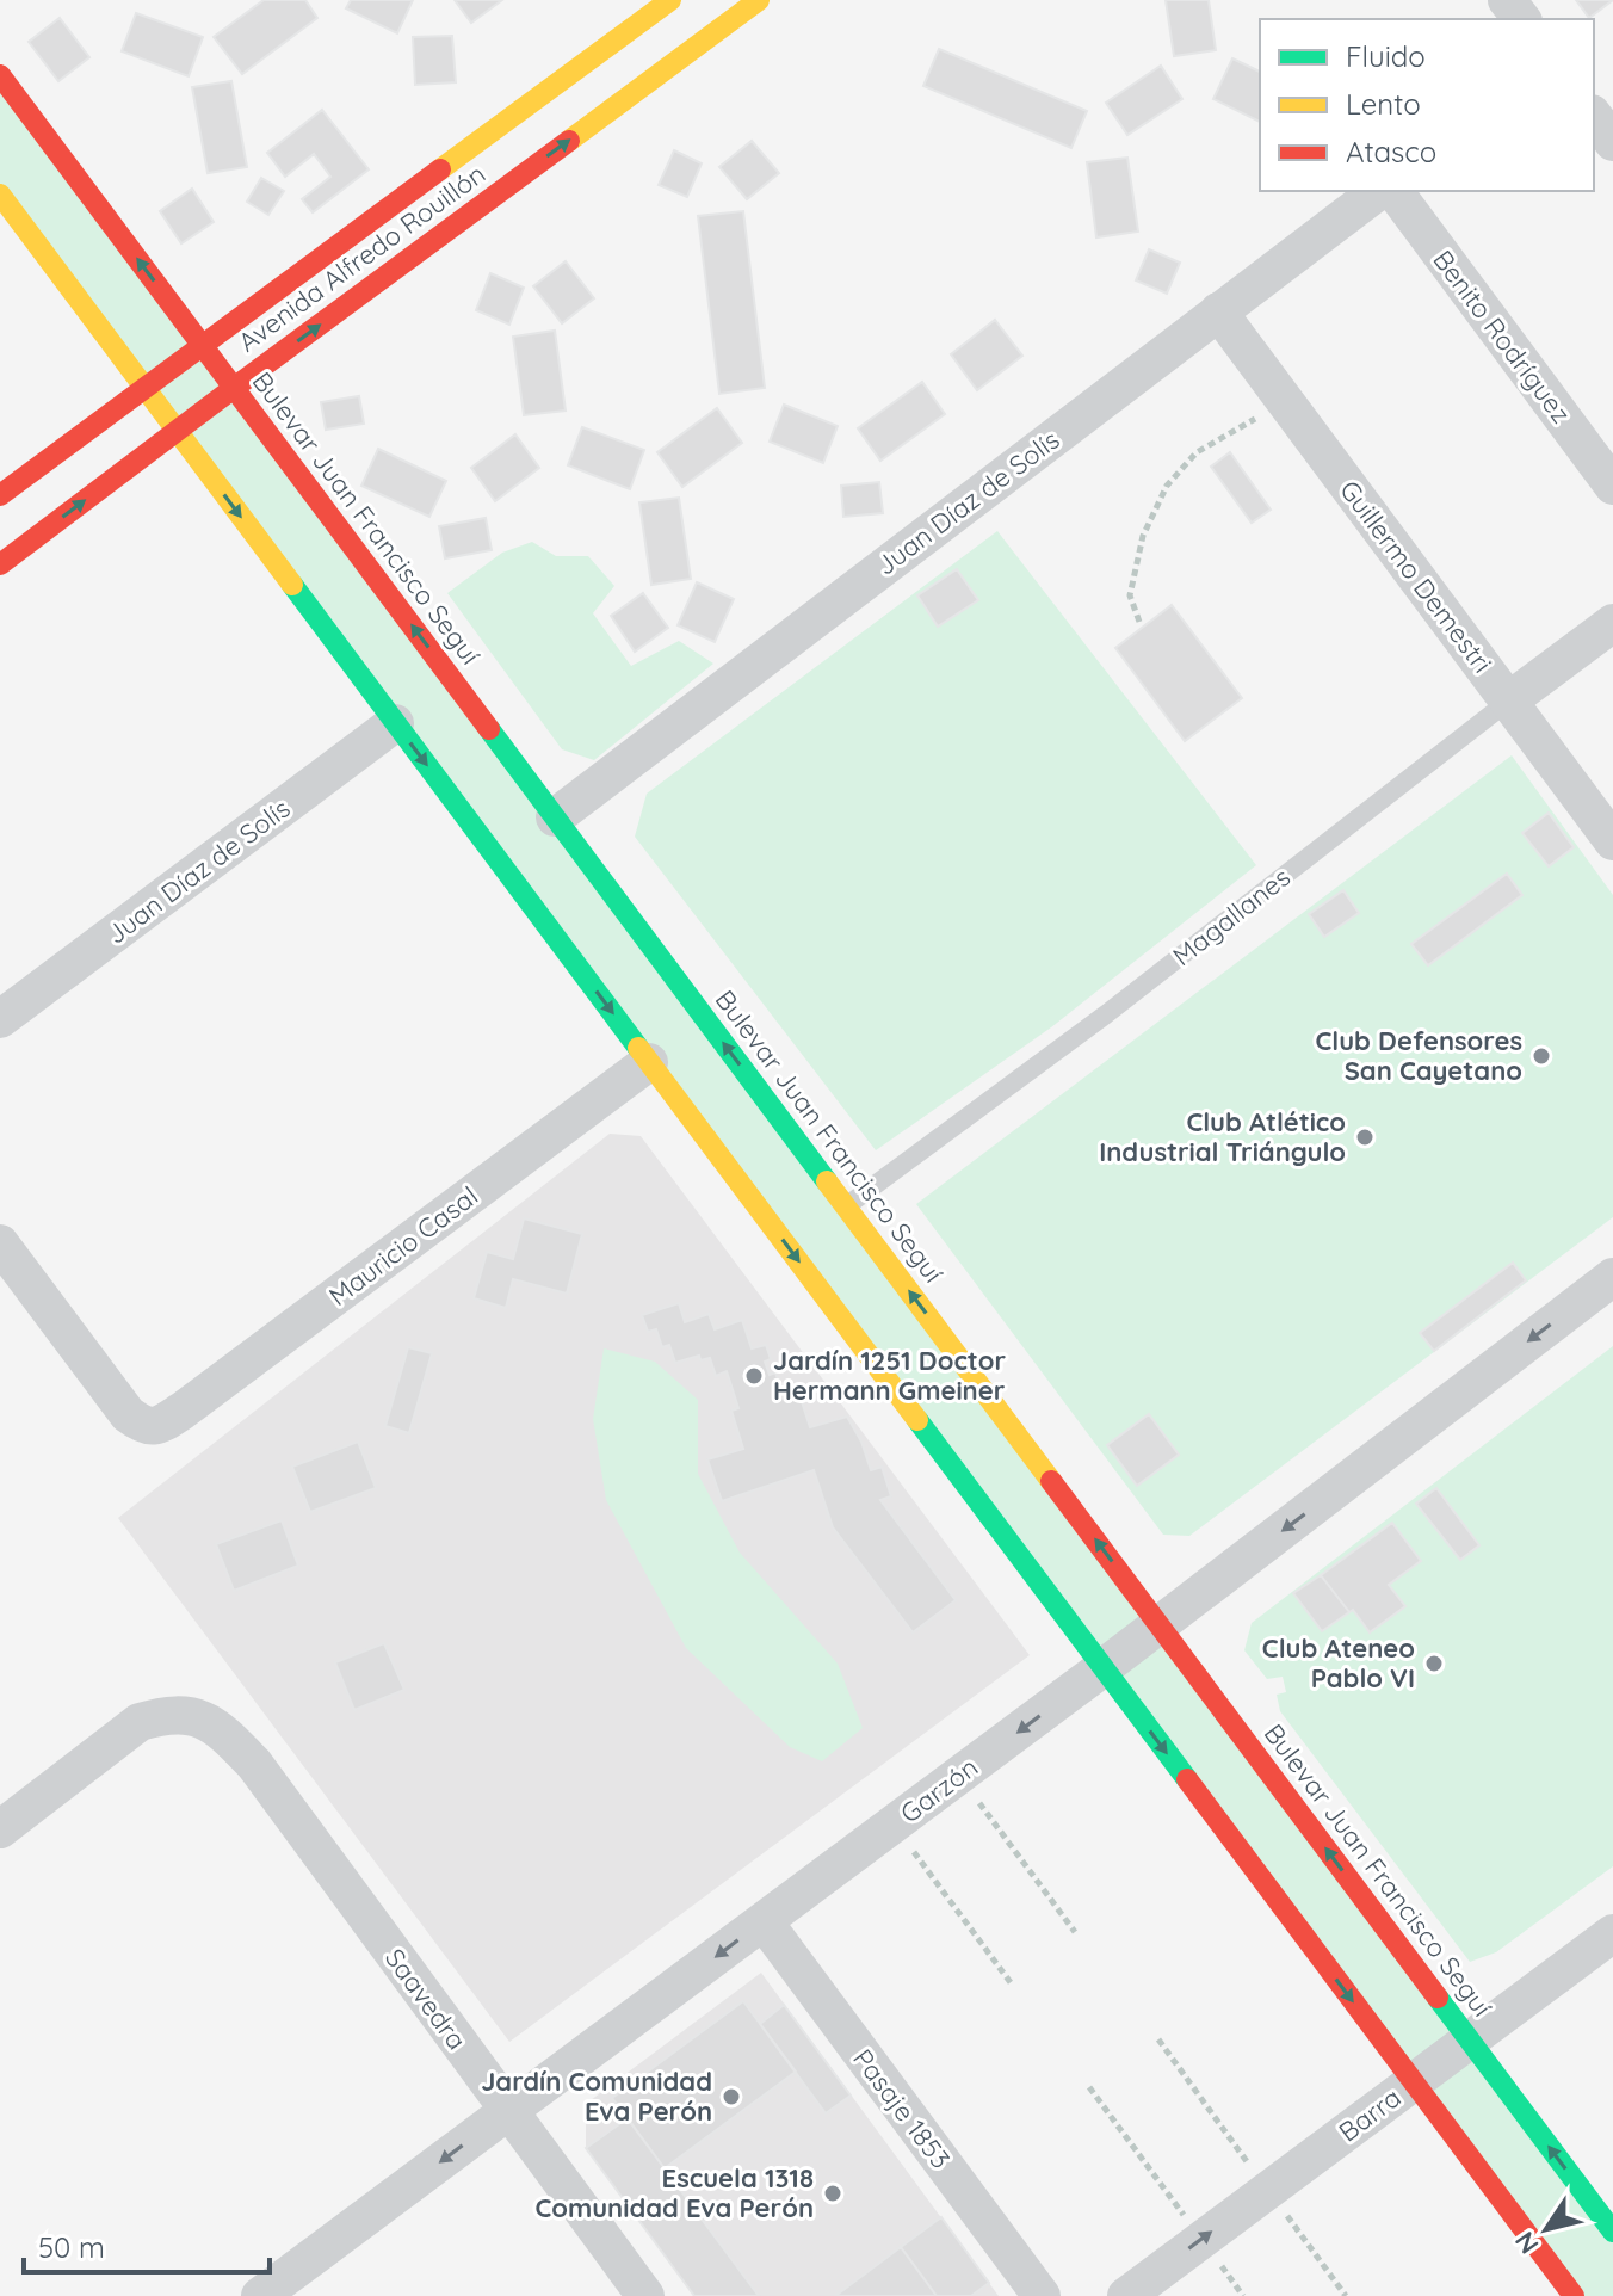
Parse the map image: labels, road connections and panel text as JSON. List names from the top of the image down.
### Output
{
  "streets": {
    "main road": ["Avenida Alfredo Rouillón", "Bulevar Juan Francisco Seguí"],
    "street": [
      "Benito Rodríguez",
      "Juan Díaz de Solís",
      "Guillermo Demestri",
      "Magallanes",
      "Mauricio Casal",
      "Garzón",
      "Saavedra",
      "Pasaje 1853",
      "Barra"
    ]
  },
  "crossings": [
    ["Avenida Alfredo Rouillón", "Bulevar Juan Francisco Seguí"],
    ["Juan Díaz de Solís", "Bulevar Juan Francisco Seguí"],
    ["Juan Díaz de Solís", "Guillermo Demestri"],
    ["Bulevar Juan Francisco Seguí", "Magallanes"],
    ["Bulevar Juan Francisco Seguí", "Garzón"],
    ["Bulevar Juan Francisco Seguí", "Barra"],
    ["Guillermo Demestri", "Magallanes"],
    ["Garzón", "Saavedra"],
    ["Garzón", "Pasaje 1853"]
  ],
  "one_way": ["Garzón"],
  "places": [
    "Club Defensores San Cayetano",
    "Club Atlético Industrial Triángulo",
    "Jardín 1251 Doctor Hermann Gmeiner",
    "Club Ateneo Pablo VI",
    "Jardín Comunidad Eva Perón",
    "Escuela 1318 Comunidad Eva Perón"
  ],
  "legend": ["Fluido", "Lento", "Atasco"],
  "scale_bar": "50 m",
  "north": "bottom left"
}
